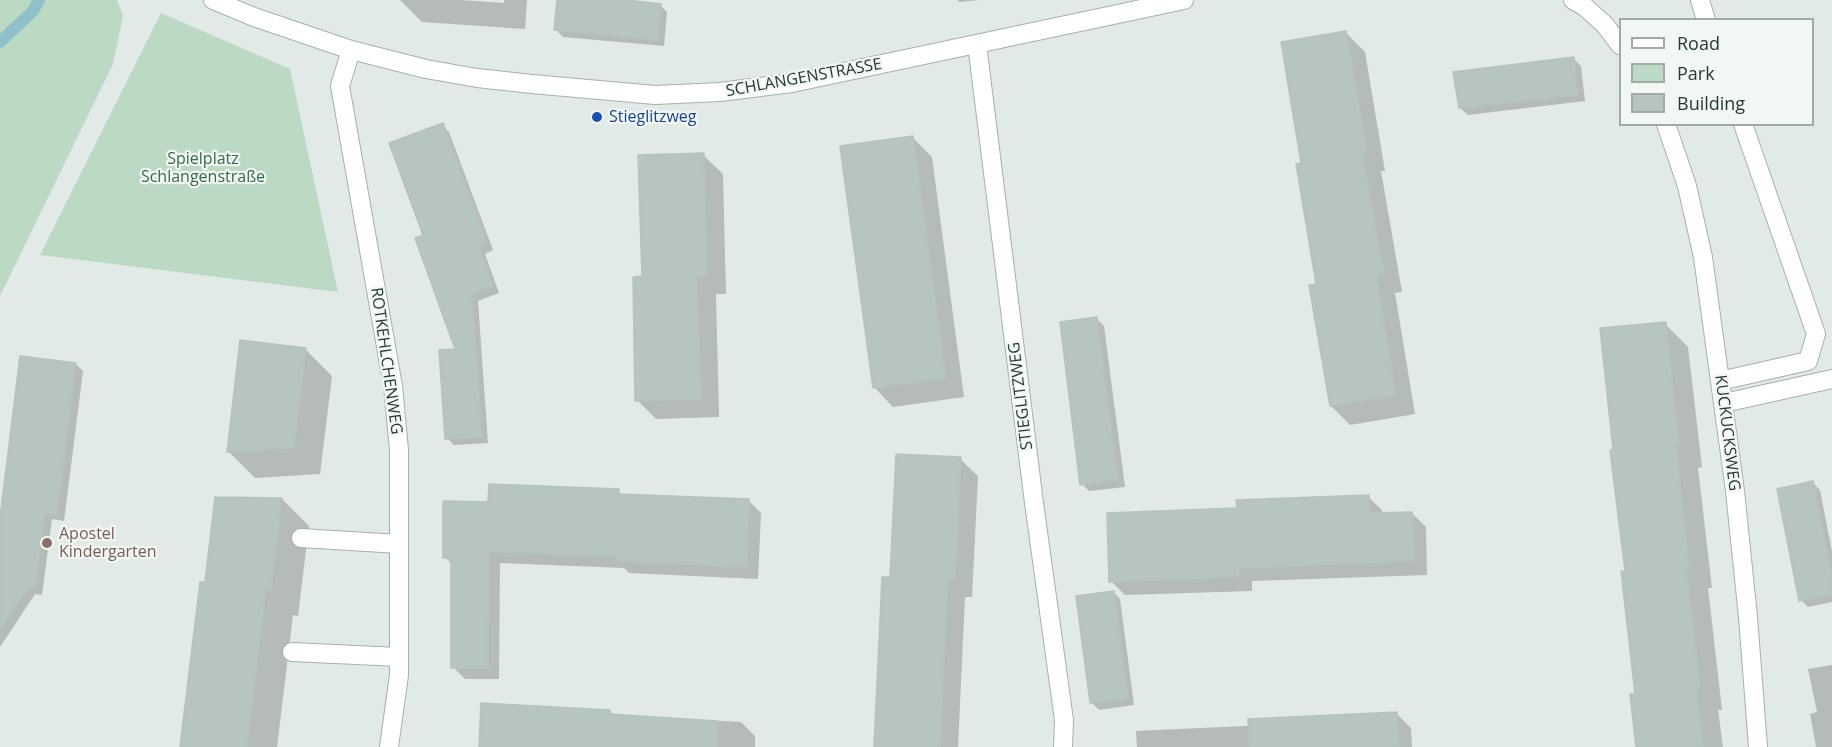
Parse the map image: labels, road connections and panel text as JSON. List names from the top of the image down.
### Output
{
  "streets": {
    "street": [
      "SCHLANGENSTRASSE",
      "ROTKEHLCHENWEG",
      "STIEGLITZWEG",
      "KUCKUCKSWEG"
    ]
  },
  "crossings": [
    ["SCHLANGENSTRASSE", "ROTKEHLCHENWEG"],
    ["SCHLANGENSTRASSE", "STIEGLITZWEG"]
  ],
  "parks": ["Spielplatz Schlangenstraße"],
  "places": ["Stieglitzweg", "Apostel Kindergarten"],
  "legend": ["Road", "Park", "Building"]
}
